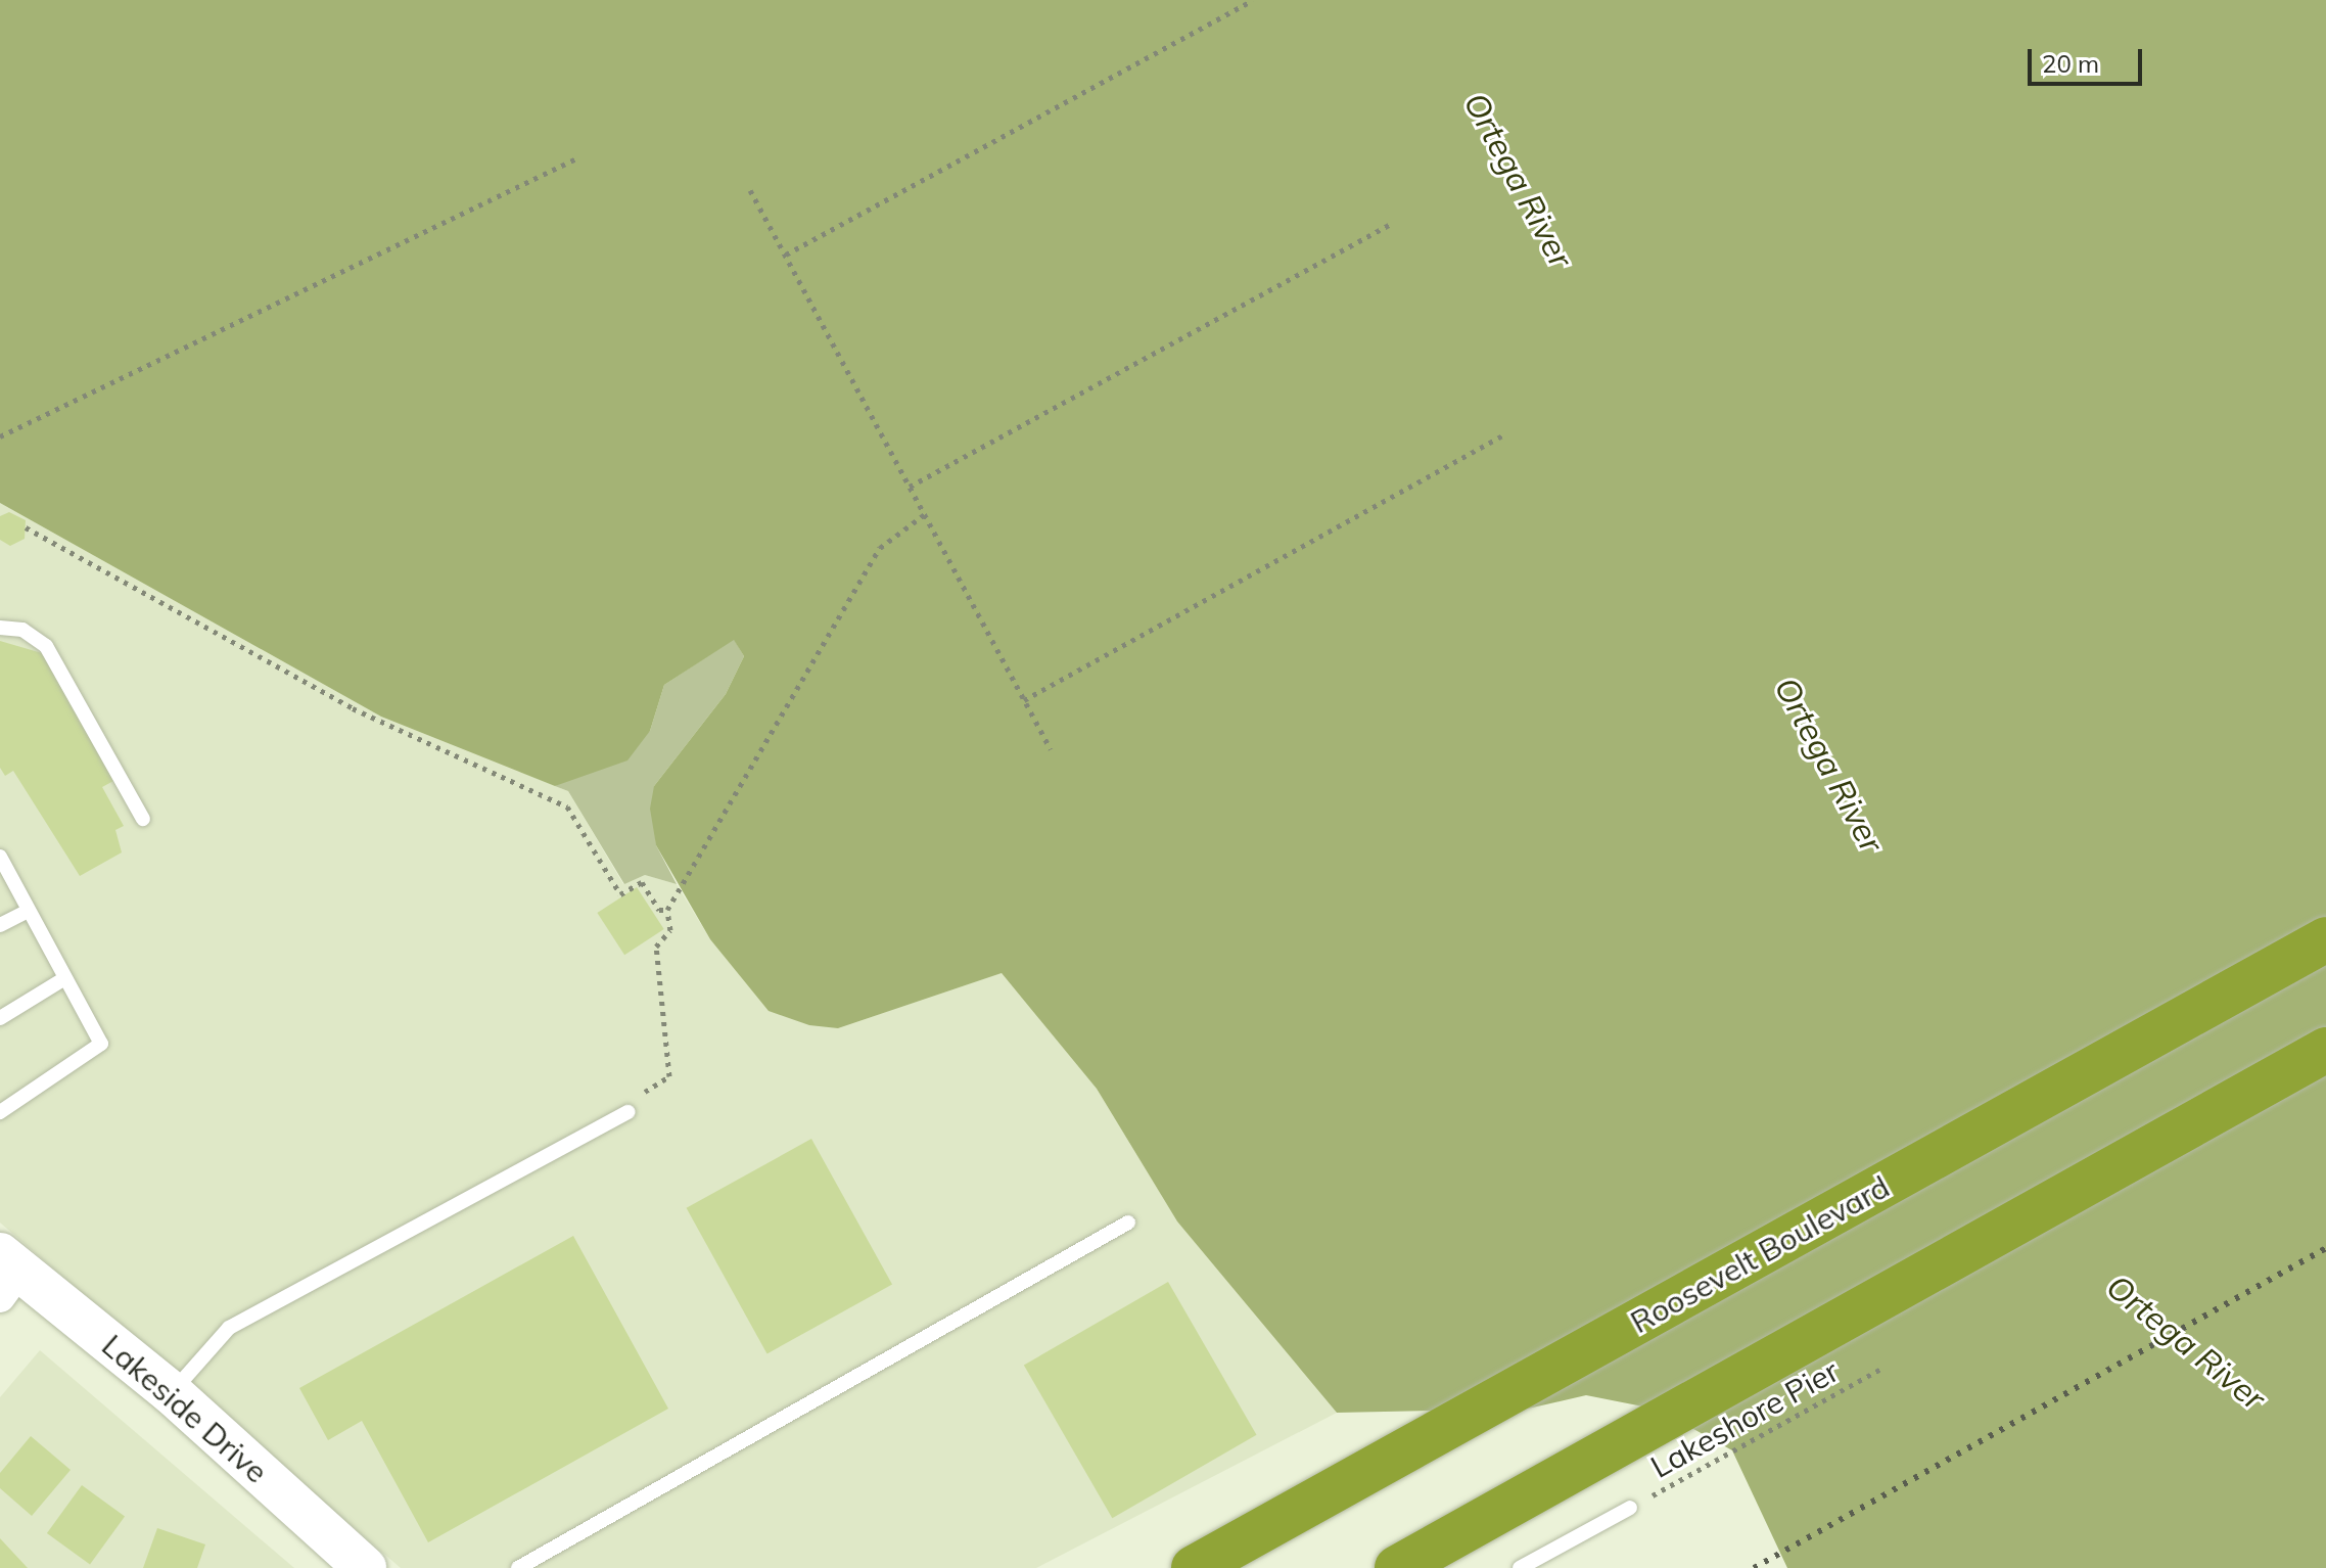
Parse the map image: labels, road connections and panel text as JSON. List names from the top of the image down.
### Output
{
  "streets": {
    "highway": ["Roosevelt Boulevard"],
    "street": ["Lakeside Drive"],
    "path": ["Lakeshore Pier"]
  },
  "water": ["Ortega River"],
  "scale_bar": "20 m"
}
